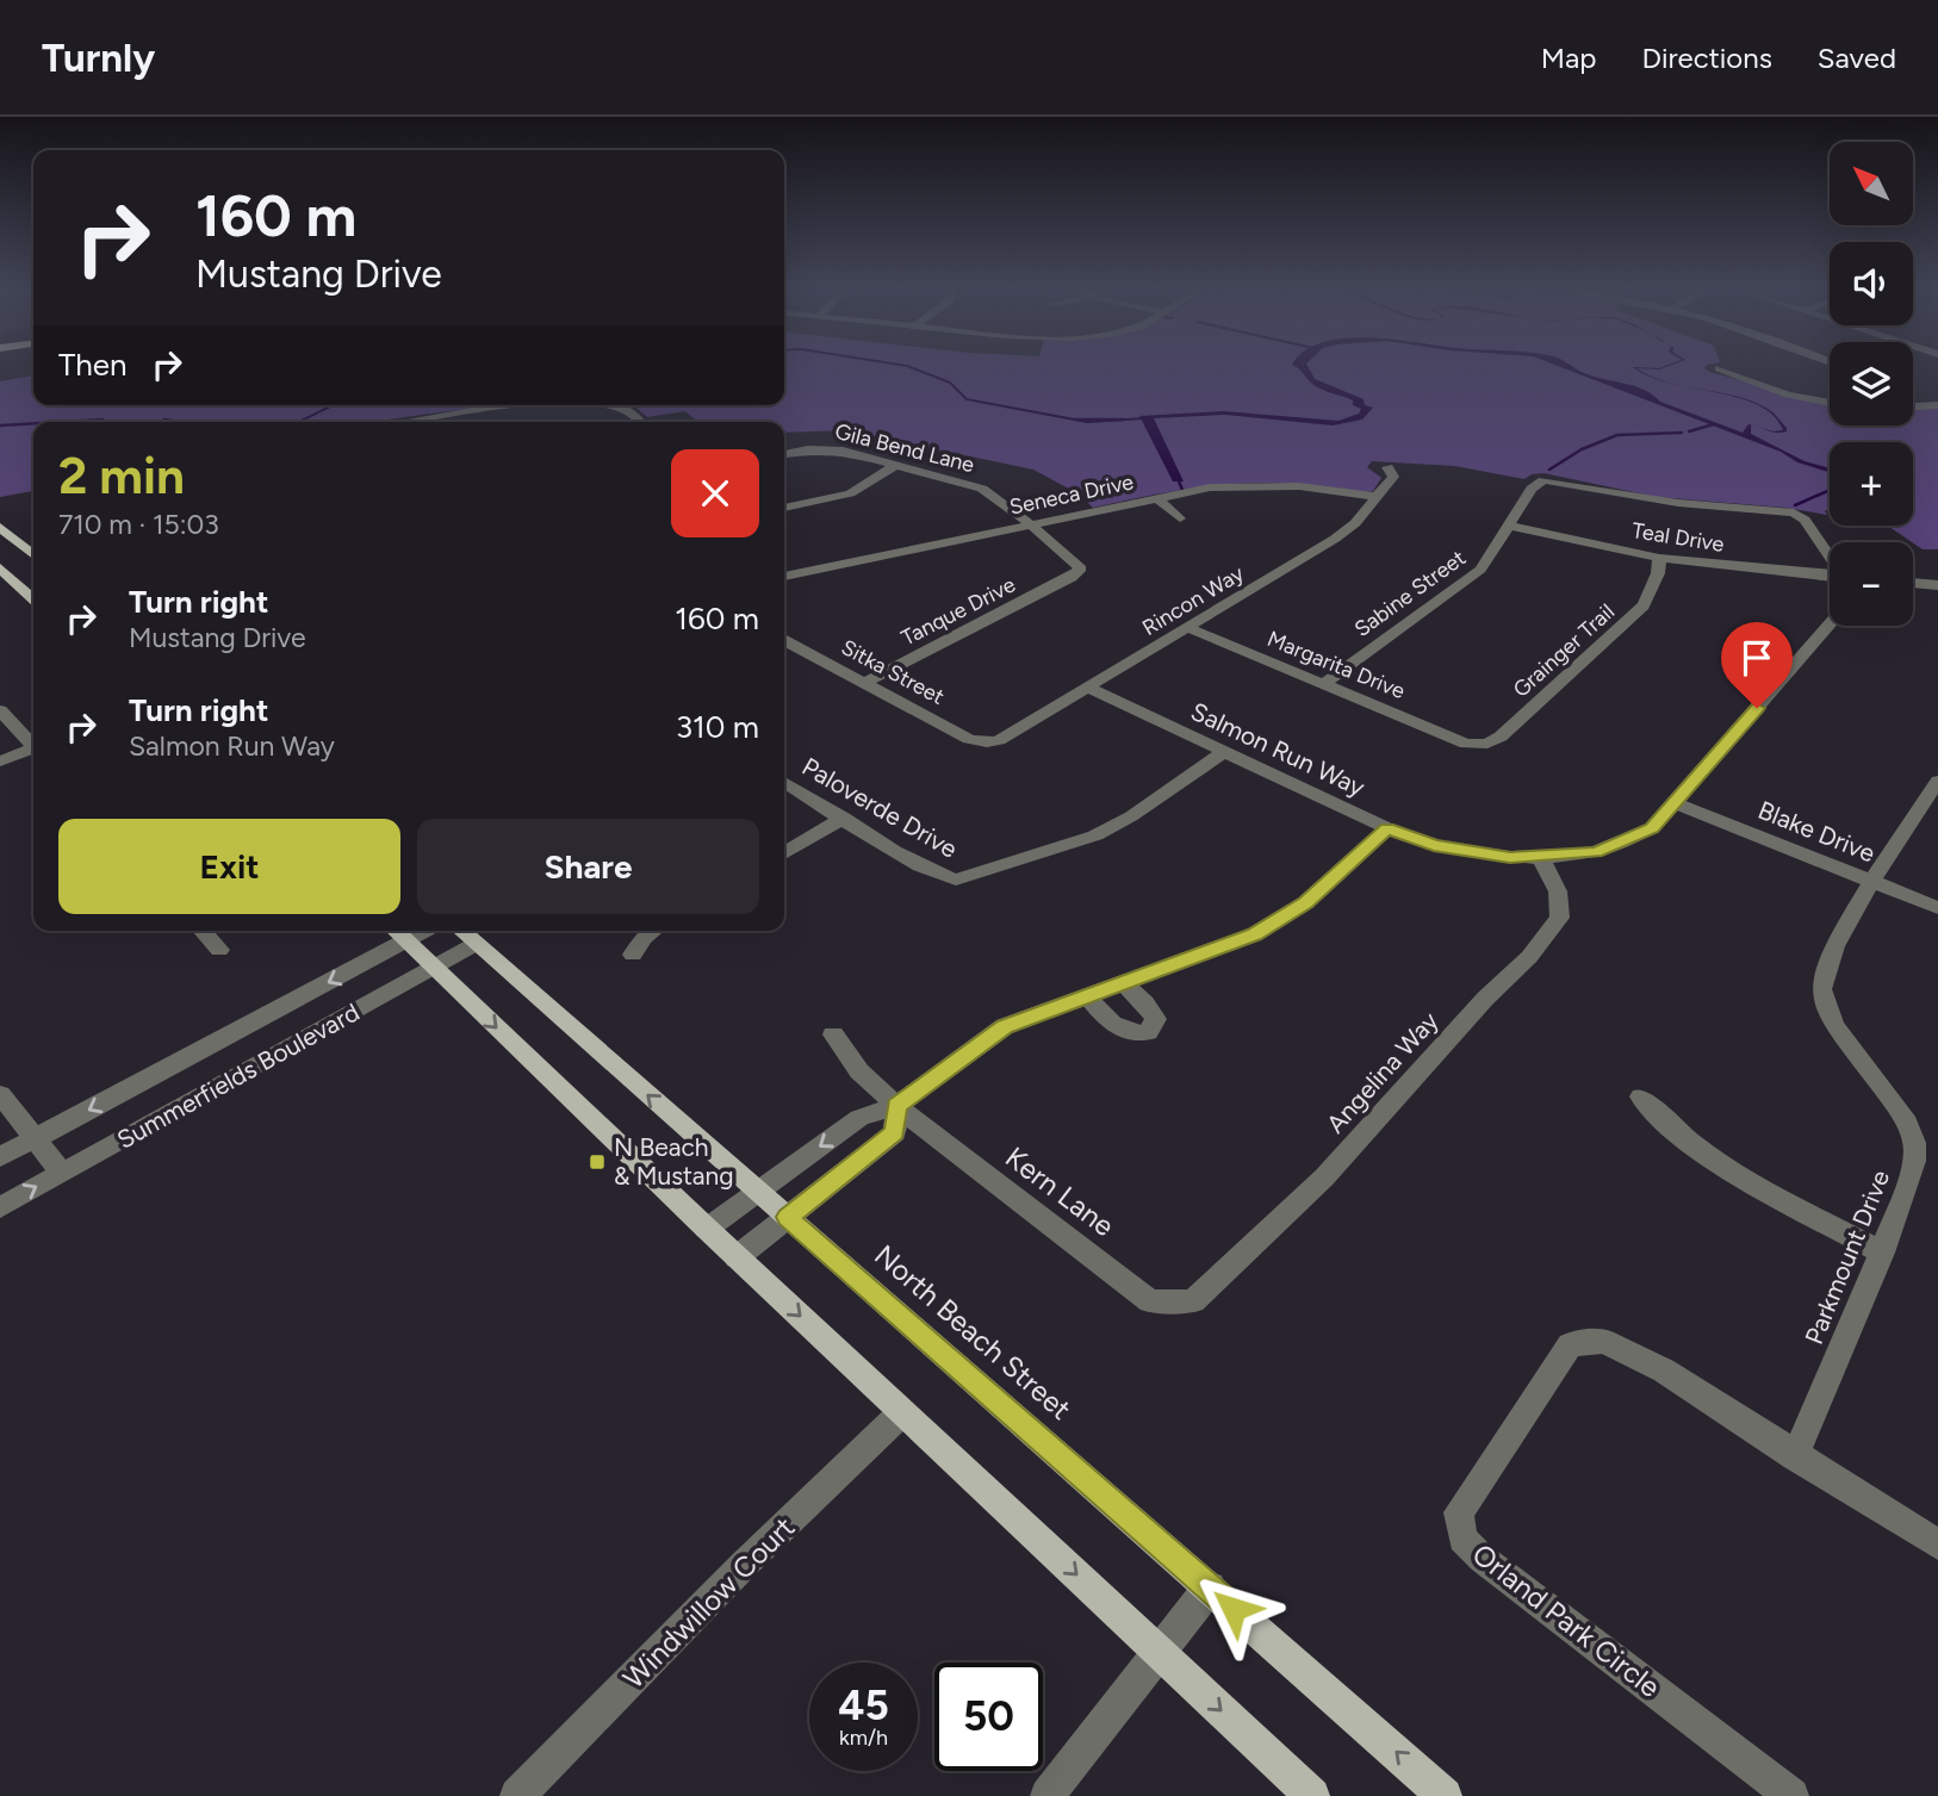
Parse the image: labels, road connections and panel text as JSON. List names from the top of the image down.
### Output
{
  "streets": {
    "main road": ["North Beach Street"],
    "street": [
      "Gila Bend Lane",
      "Seneca Drive",
      "Teal Drive",
      "Sabine Street",
      "Rincon Way",
      "Tanque Drive",
      "Grainger Trail",
      "Margarita Drive",
      "Sitka Street",
      "Salmon Run Way",
      "Paloverde Drive",
      "Blake Drive",
      "Angelina Way",
      "Summerfields Boulevard",
      "Kern Lane",
      "Parkmount Drive",
      "Windwillow Court",
      "Orland Park Circle"
    ]
  },
  "crossings": [
    ["Gila Bend Lane", "Seneca Drive"],
    ["Gila Bend Lane", "Tanque Drive"],
    ["Seneca Drive", "Rincon Way"],
    ["Teal Drive", "Sabine Street"],
    ["Teal Drive", "Grainger Trail"],
    ["Sabine Street", "Margarita Drive"],
    ["Rincon Way", "Margarita Drive"],
    ["Rincon Way", "Sitka Street"],
    ["Rincon Way", "Salmon Run Way"],
    ["Tanque Drive", "Sitka Street"],
    ["Grainger Trail", "Margarita Drive"],
    ["Salmon Run Way", "Paloverde Drive"],
    ["Salmon Run Way", "Blake Drive"],
    ["Salmon Run Way", "Angelina Way"],
    ["Blake Drive", "Parkmount Drive"],
    ["Angelina Way", "Kern Lane"],
    ["Summerfields Boulevard", "North Beach Street"],
    ["Parkmount Drive", "Orland Park Circle"]
  ],
  "places": {
    "transit": ["N Beach & Mustang"]
  },
  "north": "top left",
  "page": {
    "header": "Turnly",
    "nav": ["Map", "Directions", "Saved"],
    "map_buttons": ["+", "−"],
    "turn": ["160 m", "Mustang Drive"],
    "then": "Then",
    "heading": ["2 min", "710 m · 15:03"],
    "list": [
      {
        "name": "Turn right",
        "note": "Mustang Drive",
        "value": "160 m"
      },
      {
        "name": "Turn right",
        "note": "Salmon Run Way",
        "value": "310 m"
      }
    ],
    "buttons": ["Exit", "Share"],
    "speed": "45 km/h",
    "limit": "50"
  }
}
